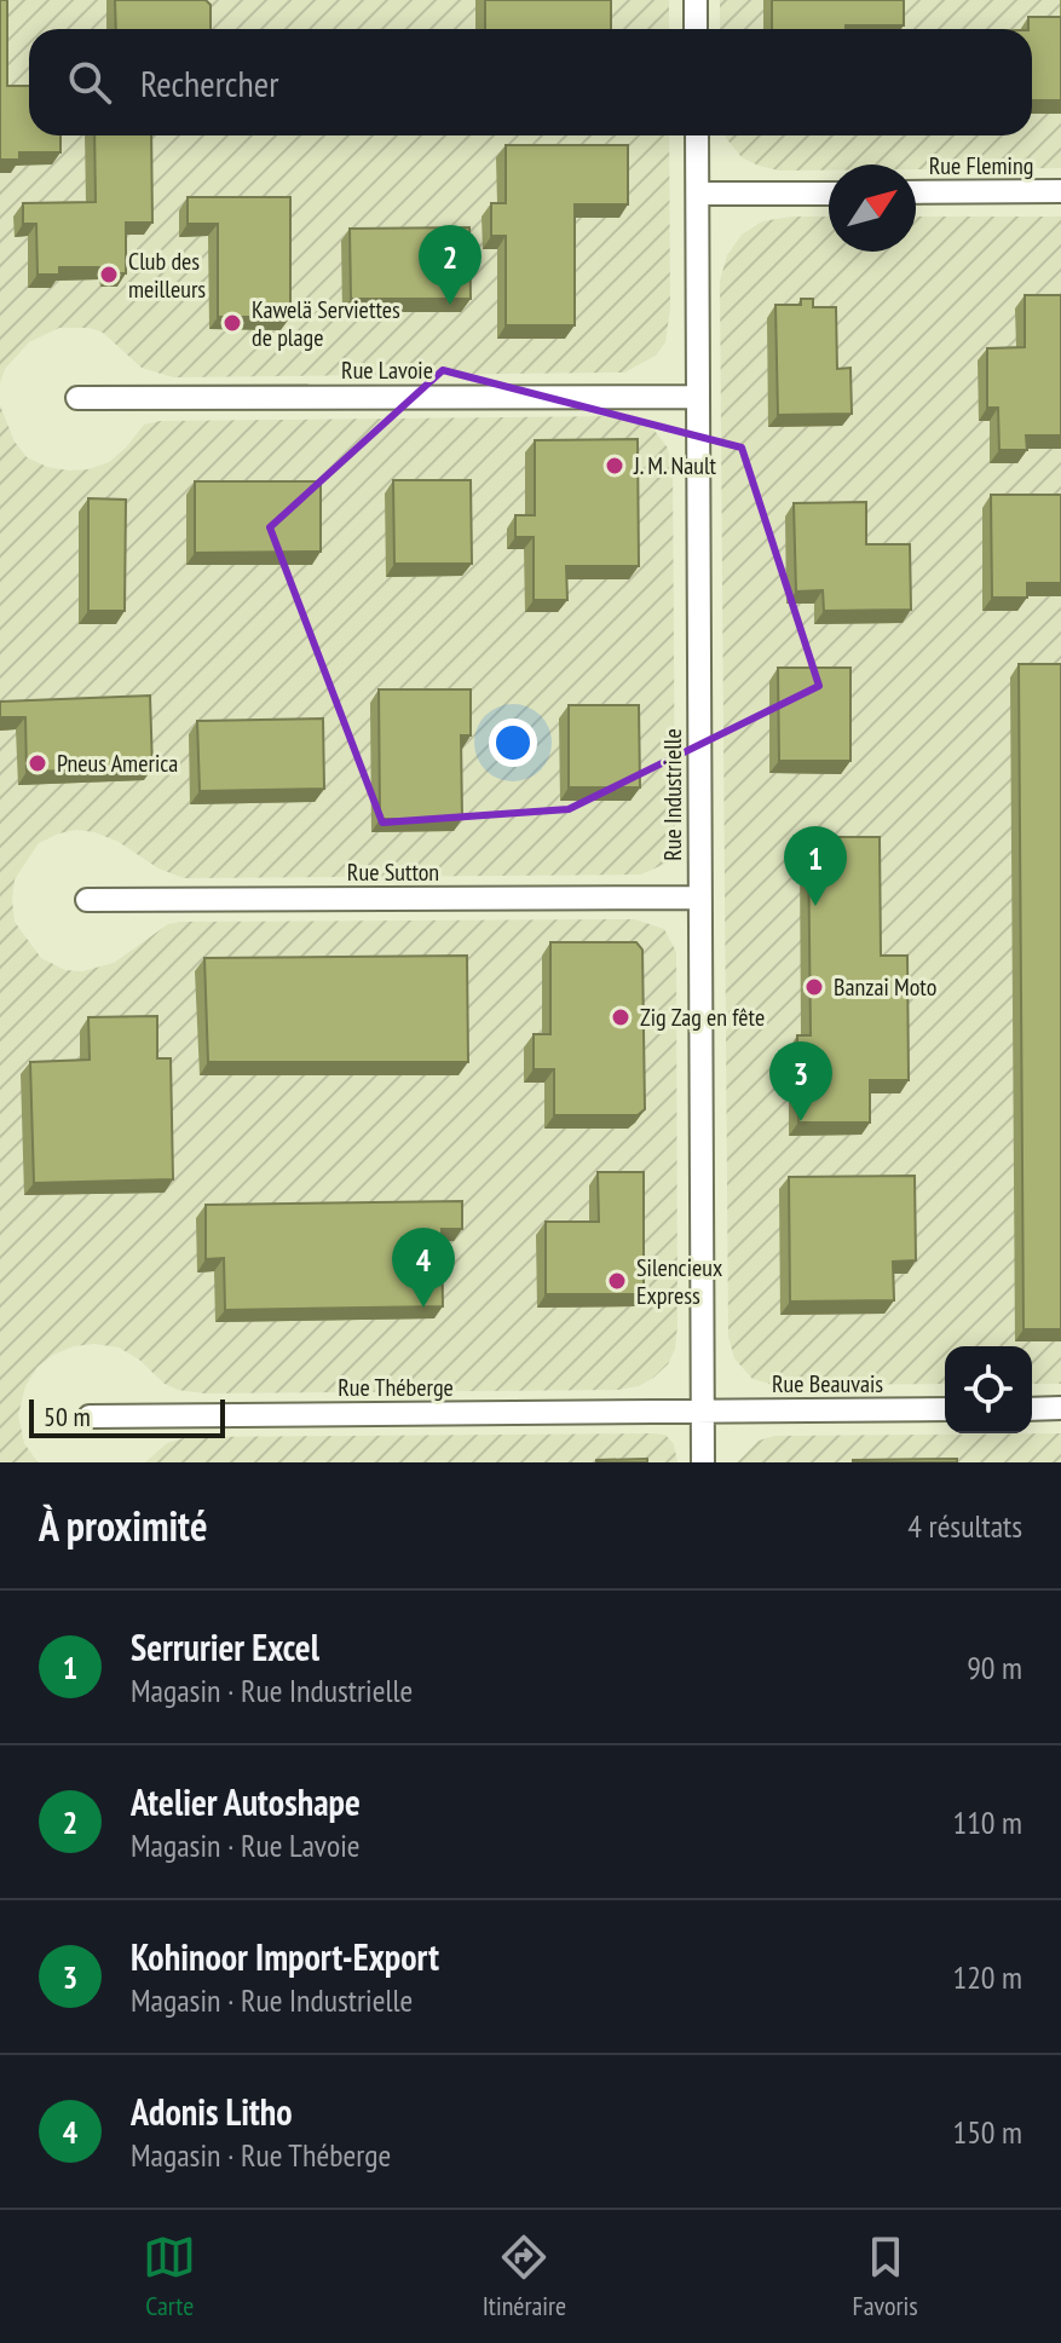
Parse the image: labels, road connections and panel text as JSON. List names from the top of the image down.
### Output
{
  "streets": {
    "street": [
      "Rue Fleming",
      "Rue Lavoie",
      "Rue Industrielle",
      "Rue Sutton",
      "Rue Beauvais",
      "Rue Théberge"
    ]
  },
  "crossings": [
    ["Rue Lavoie", "Rue Industrielle"],
    ["Rue Industrielle", "Rue Sutton"],
    ["Rue Industrielle", "Rue Beauvais"],
    ["Rue Industrielle", "Rue Théberge"],
    ["Rue Beauvais", "Rue Théberge"]
  ],
  "places": [
    "Club des meilleurs",
    "Kawelä Serviettes de plage",
    "J. M. Nault",
    "Pneus America",
    "Banzai Moto",
    "Zig Zag en fête",
    "Silencieux Express"
  ],
  "scale_bar": "50 m",
  "north": "top right",
  "page": {
    "search": "Rechercher",
    "pins": [
      "2",
      "1",
      "3",
      "4"
    ],
    "scale": "50 m",
    "heading": ["À proximité", "4 résultats"],
    "list": [
      {
        "mark": "1",
        "name": "Serrurier Excel",
        "note": "Magasin · Rue Industrielle",
        "value": "90 m"
      },
      {
        "mark": "2",
        "name": "Atelier Autoshape",
        "note": "Magasin · Rue Lavoie",
        "value": "110 m"
      },
      {
        "mark": "3",
        "name": "Kohinoor Import-Export",
        "note": "Magasin · Rue Industrielle",
        "value": "120 m"
      },
      {
        "mark": "4",
        "name": "Adonis Litho",
        "note": "Magasin · Rue Théberge",
        "value": "150 m"
      }
    ],
    "nav": ["Carte", "Itinéraire", "Favoris"]
  }
}
